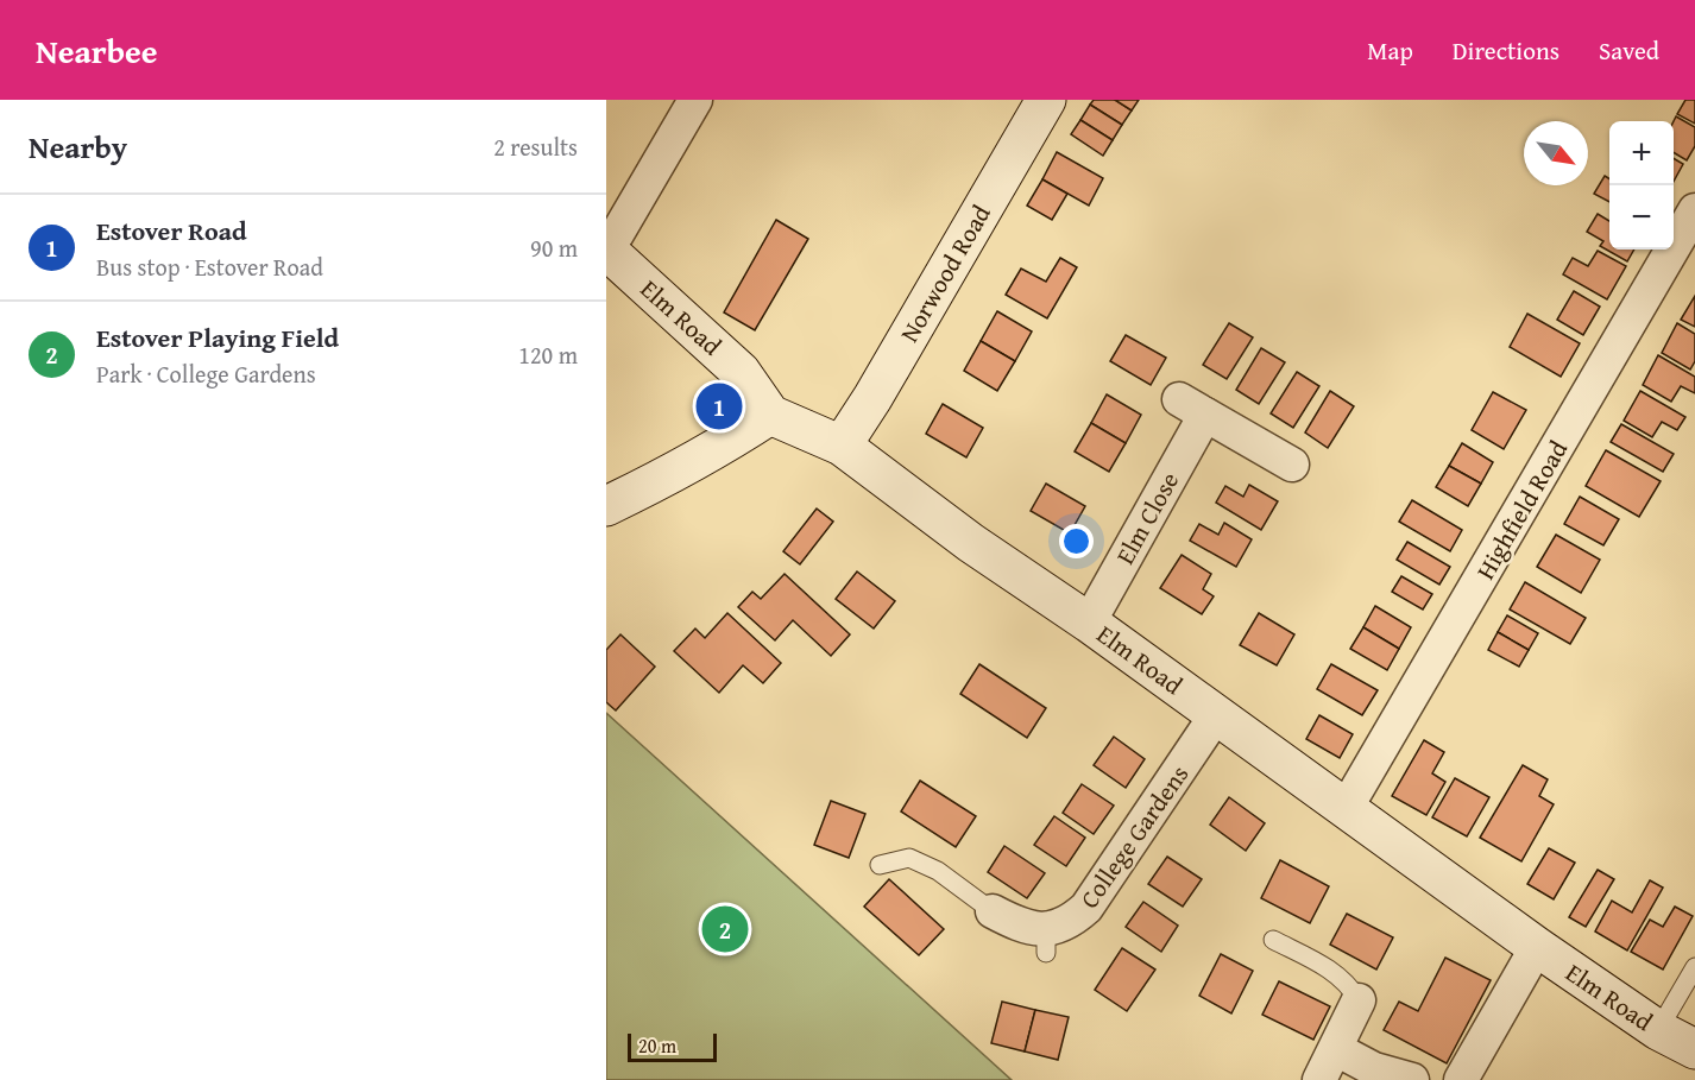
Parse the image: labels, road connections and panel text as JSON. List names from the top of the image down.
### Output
{
  "streets": {
    "main road": ["Norwood Road", "Elm Road"],
    "street": ["Highfield Road", "Elm Close", "College Gardens"]
  },
  "crossings": [
    ["Norwood Road", "Elm Road"],
    ["Elm Road", "Highfield Road"],
    ["Elm Road", "Elm Close"],
    ["Elm Road", "College Gardens"]
  ],
  "scale_bar": "20 m",
  "north": "bottom right",
  "page": {
    "header": "Nearbee",
    "nav": ["Map", "Directions", "Saved"],
    "heading": ["Nearby", "2 results"],
    "map_buttons": ["+", "−"],
    "list": [
      {
        "mark": "1",
        "name": "Estover Road",
        "note": "Bus stop · Estover Road",
        "value": "90 m"
      },
      {
        "mark": "2",
        "name": "Estover Playing Field",
        "note": "Park · College Gardens",
        "value": "120 m"
      }
    ],
    "pins": ["1", "2"],
    "scale": "20 m"
  }
}
